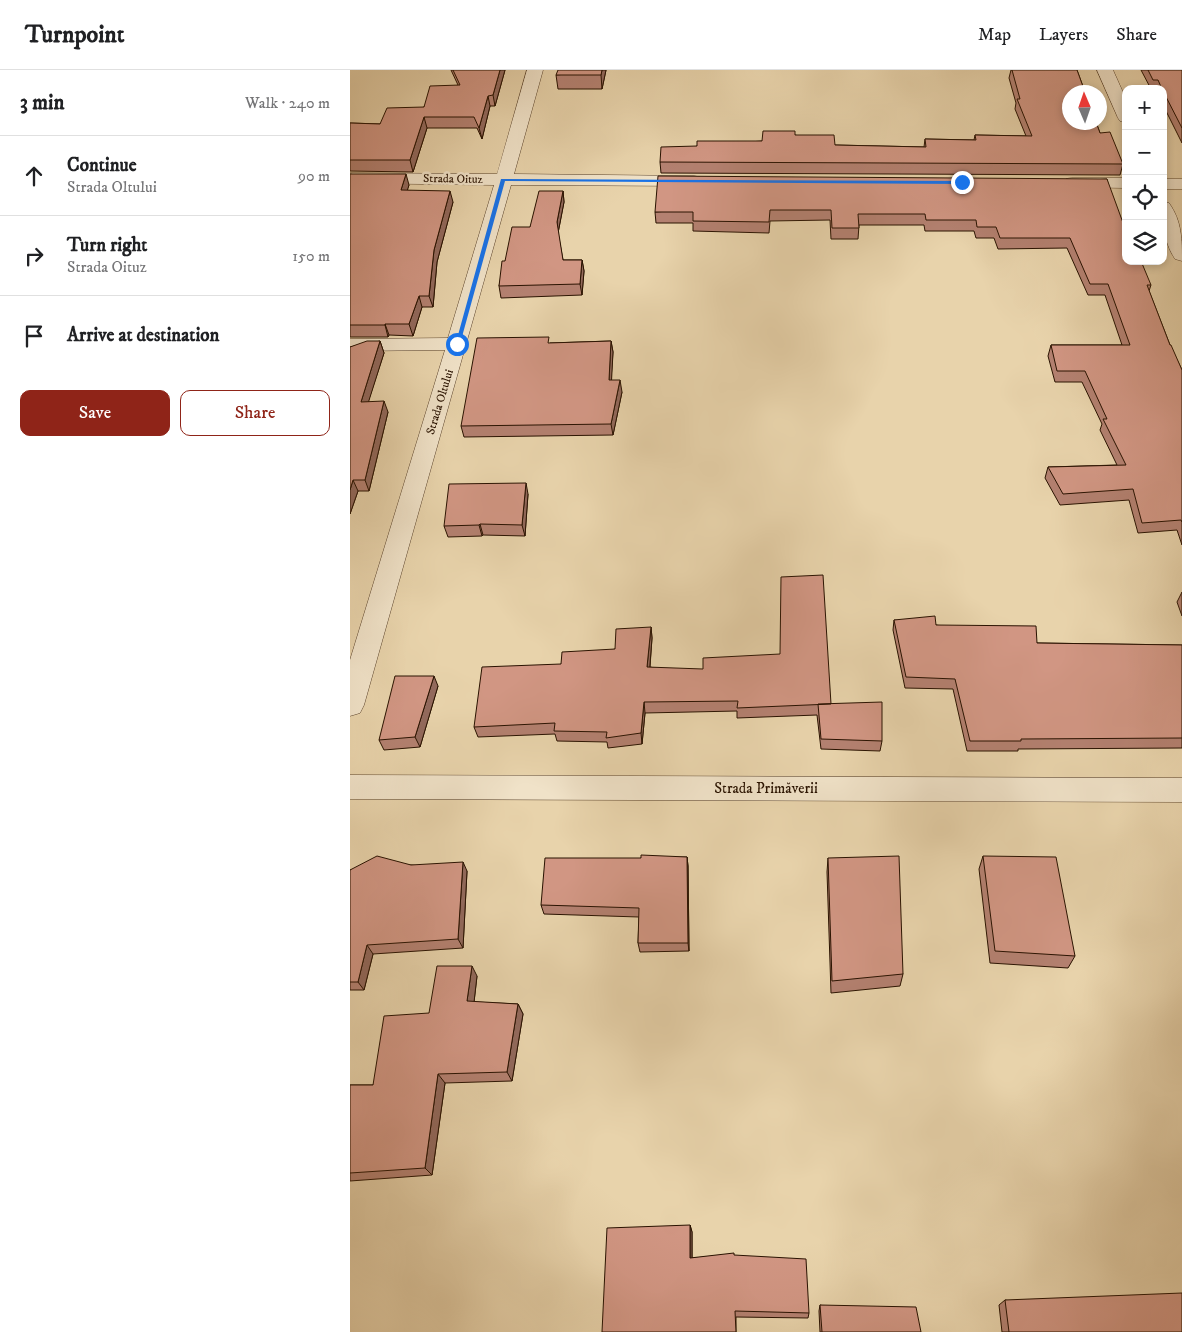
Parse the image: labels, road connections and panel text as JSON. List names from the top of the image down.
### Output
{
  "streets": {
    "street": ["Strada Oituz", "Strada Oltului", "Strada Primăverii"]
  },
  "crossings": [
    ["Strada Oituz", "Strada Oltului"]
  ],
  "north": "top",
  "page": {
    "header": "Turnpoint",
    "nav": ["Map", "Layers", "Share"],
    "heading": ["3 min", "Walk · 240 m"],
    "map_buttons": ["+", "−"],
    "list": [
      ["Continue", "Strada Oltului", "90 m"],
      ["Turn right", "Strada Oituz", "150 m"],
      "Arrive at destination"
    ],
    "buttons": ["Save", "Share"]
  }
}
